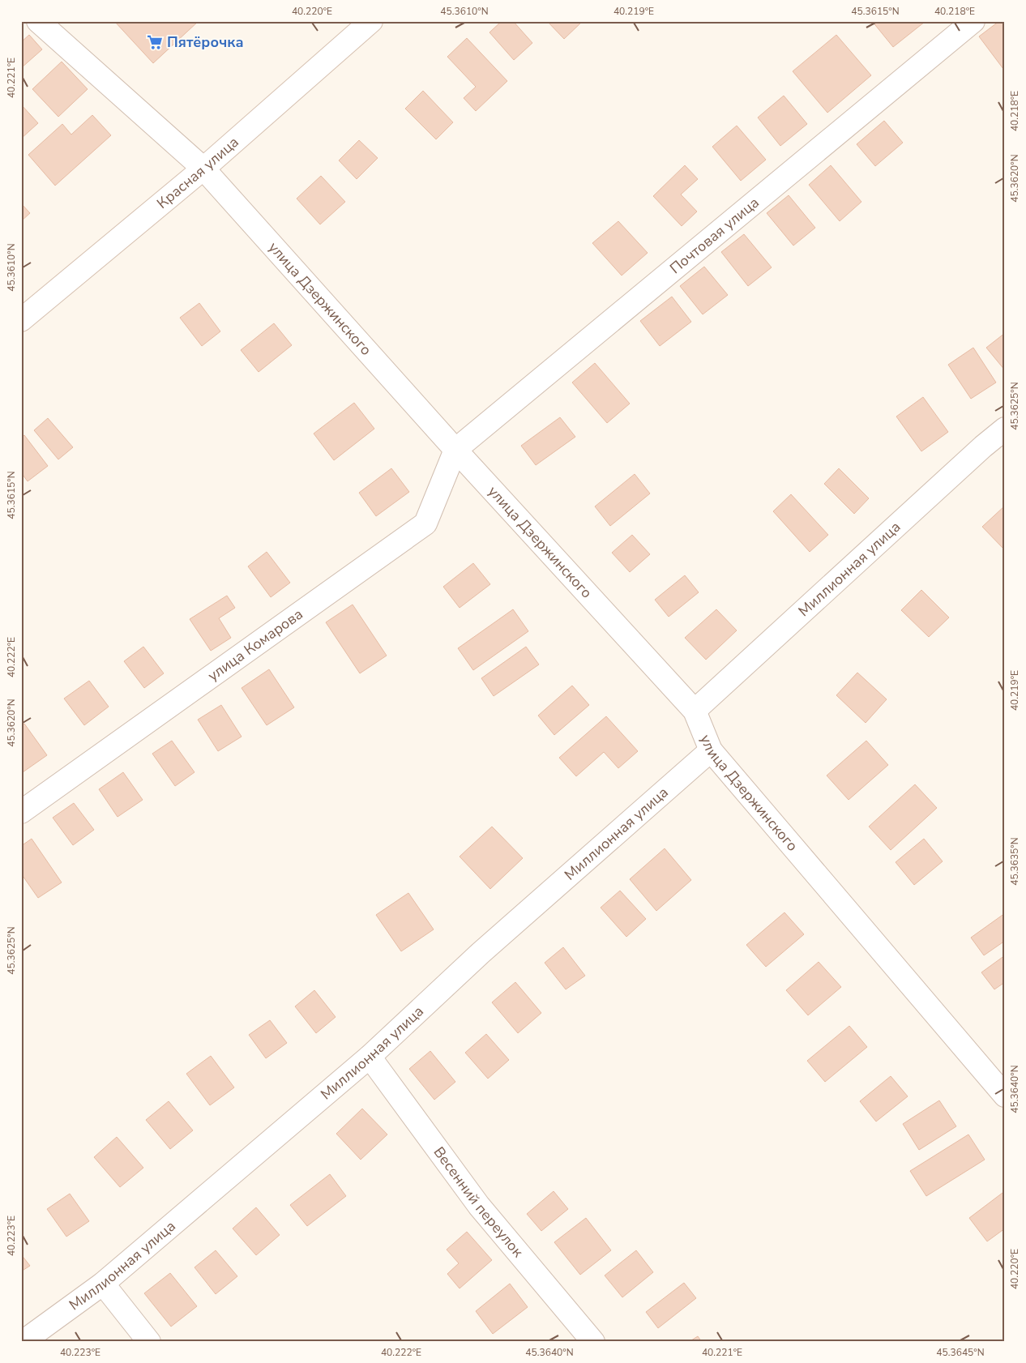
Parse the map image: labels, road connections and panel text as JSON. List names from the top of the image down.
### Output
{
  "streets": {
    "street": [
      "Красная улица",
      "Почтовая улица",
      "улица Дзержинского",
      "Миллионная улица",
      "улица Комарова",
      "Весенний переулок"
    ]
  },
  "crossings": [
    ["Красная улица", "улица Дзержинского"],
    ["Почтовая улица", "улица Дзержинского"],
    ["Почтовая улица", "улица Комарова"],
    ["улица Дзержинского", "Миллионная улица"],
    ["улица Дзержинского", "улица Комарова"],
    ["Миллионная улица", "Весенний переулок"]
  ],
  "places": {
    "supermarket": ["Пятёрочка"]
  },
  "coordinates": [
    "40.220°E",
    "45.3610°N",
    "40.219°E",
    "45.3615°N",
    "40.218°E",
    "40.221°E",
    "45.3620°N",
    "45.3625°N",
    "40.222°E",
    "45.3635°N",
    "45.3640°N",
    "40.223°E",
    "45.3645°N"
  ]
}
